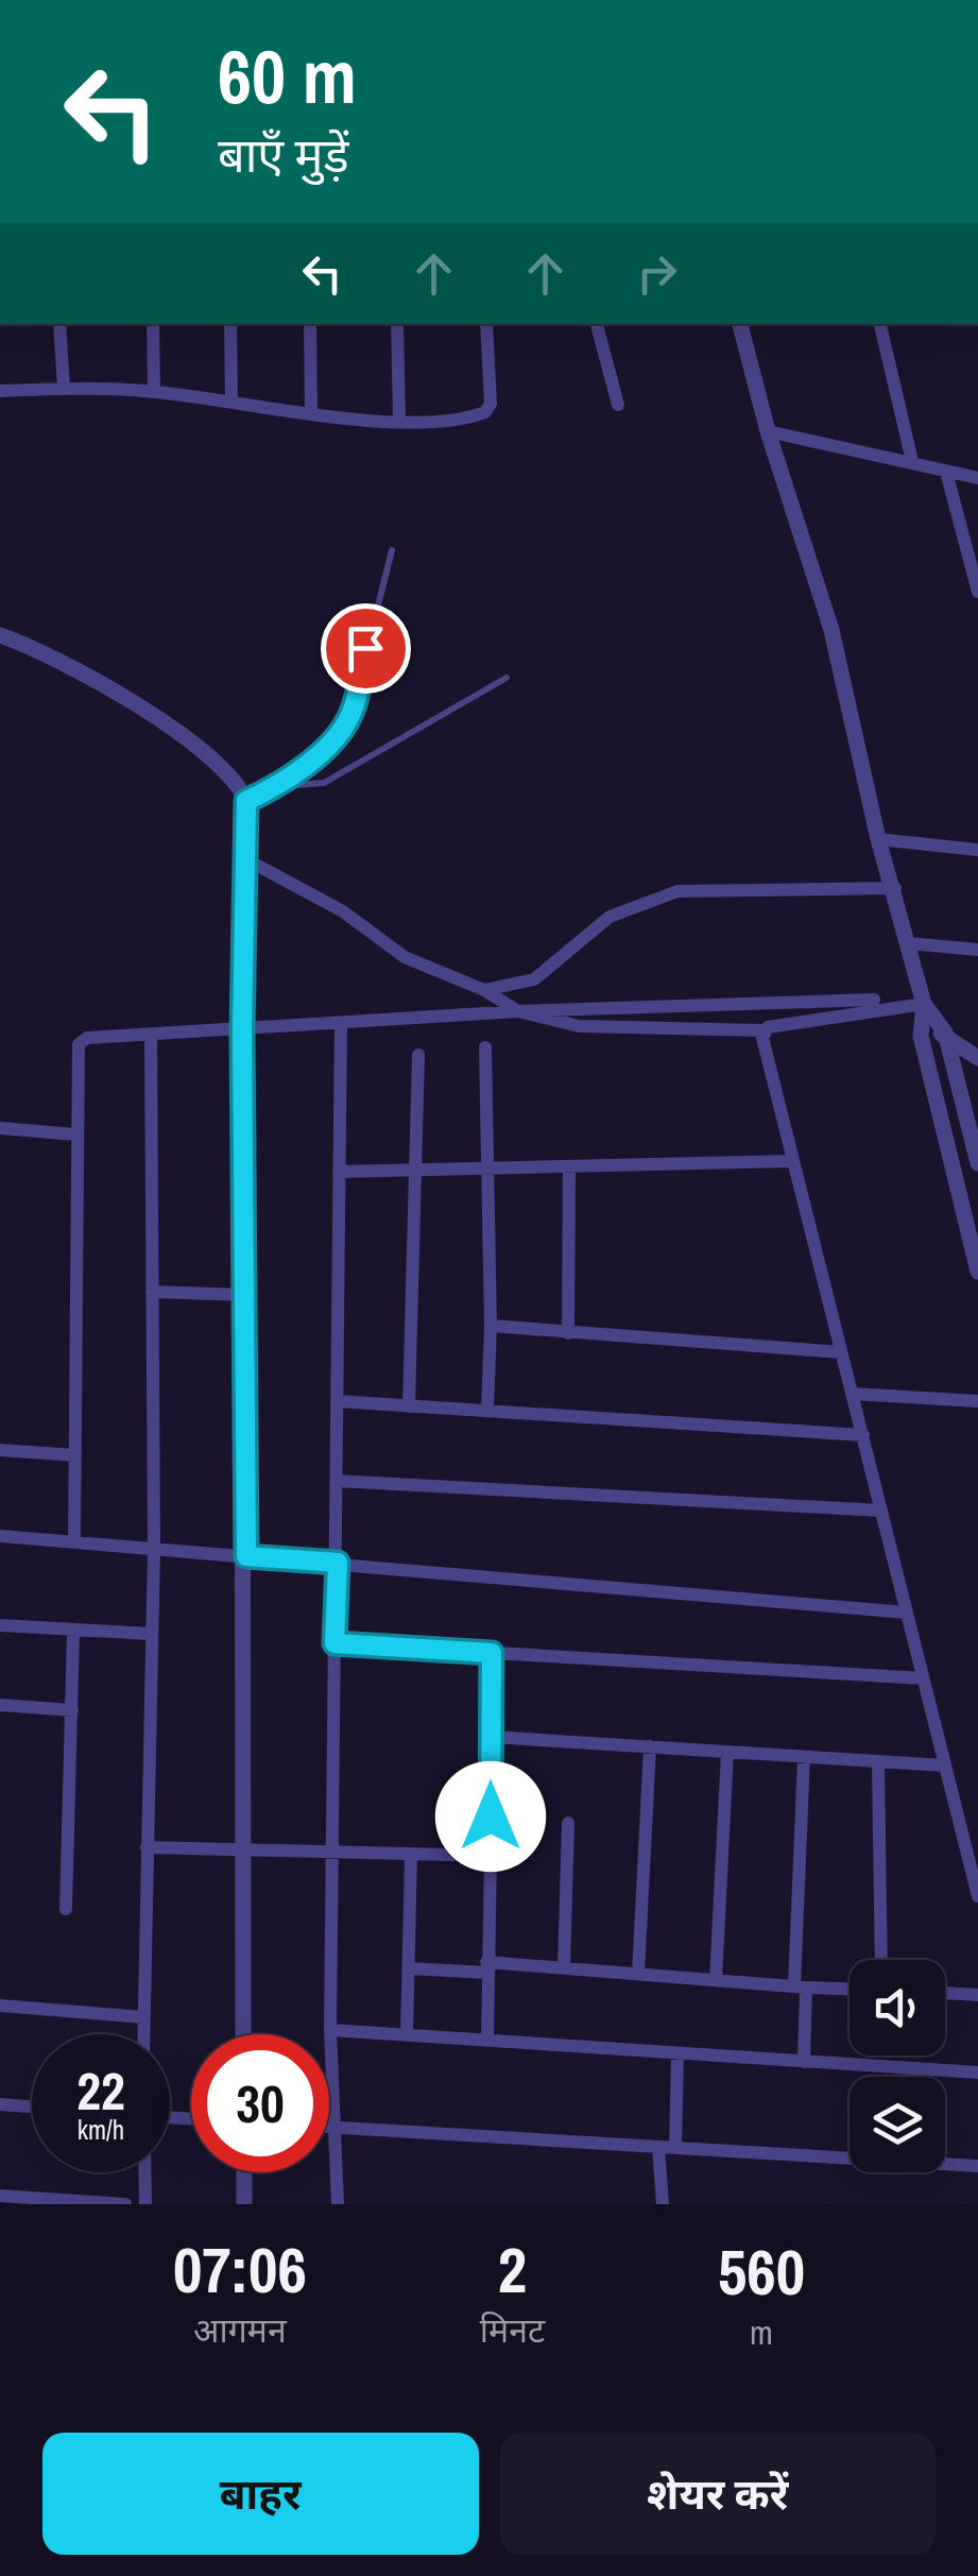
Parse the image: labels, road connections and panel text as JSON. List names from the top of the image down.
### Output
{
  "page": {
    "turn": ["60 m", "बाएँ मुड़ें"],
    "speed": "22 km/h",
    "limit": "30",
    "eta": [
      "07:06",
      "आगमन",
      "2",
      "मिनट",
      "560",
      "m"
    ],
    "buttons": ["बाहर", "शेयर करें"]
  }
}
